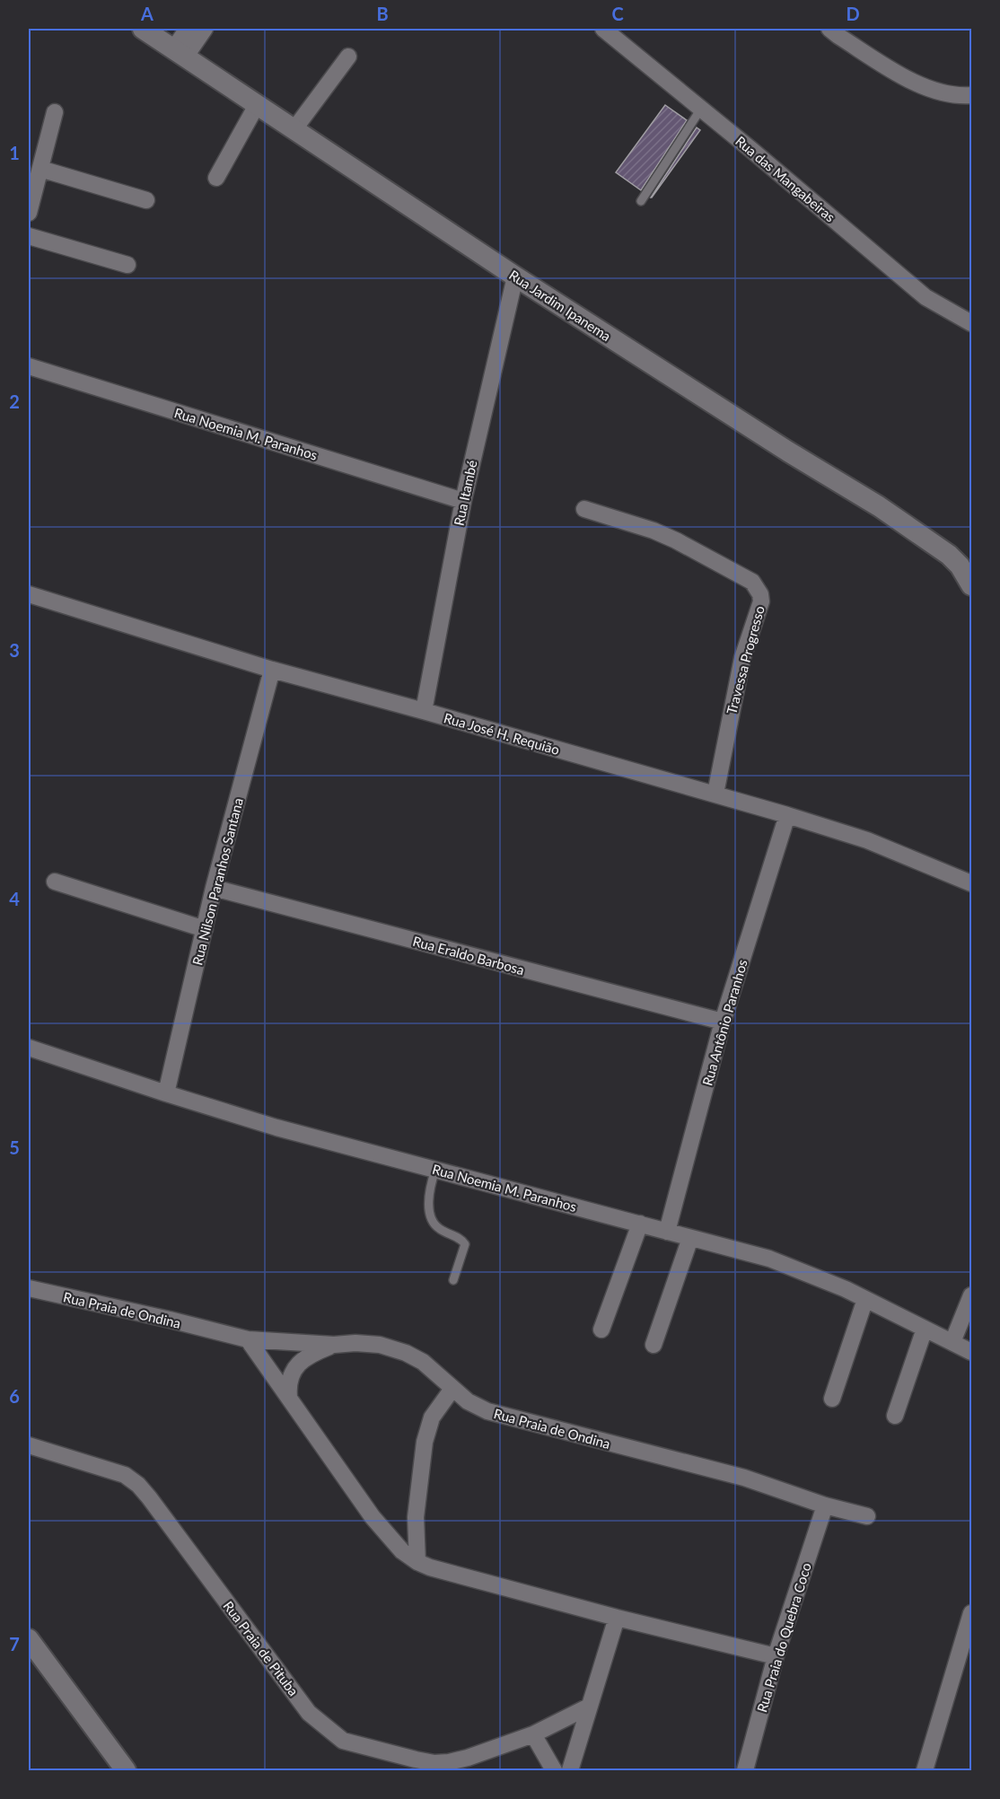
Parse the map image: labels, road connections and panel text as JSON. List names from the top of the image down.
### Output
{
  "streets": {
    "street": [
      "Rua das Mangabeiras",
      "Rua Jardim Ipanema",
      "Rua Noemia M. Paranhos",
      "Rua Itambé",
      "Travessa Progresso",
      "Rua José H. Requião",
      "Rua Nilson Paranhos Santana",
      "Rua Eraldo Barbosa",
      "Rua Antônio Paranhos",
      "Rua Praia de Ondina",
      "Rua Praia do Quebra Coco",
      "Rua Praia de Pituba"
    ]
  },
  "crossings": [
    ["Rua Jardim Ipanema", "Rua Itambé"],
    ["Rua Noemia M. Paranhos", "Rua Itambé"],
    ["Rua Noemia M. Paranhos", "Rua Nilson Paranhos Santana"],
    ["Rua Noemia M. Paranhos", "Rua Antônio Paranhos"],
    ["Rua Itambé", "Rua José H. Requião"],
    ["Travessa Progresso", "Rua José H. Requião"],
    ["Rua José H. Requião", "Rua Nilson Paranhos Santana"],
    ["Rua José H. Requião", "Rua Antônio Paranhos"],
    ["Rua Nilson Paranhos Santana", "Rua Eraldo Barbosa"],
    ["Rua Eraldo Barbosa", "Rua Antônio Paranhos"],
    ["Rua Praia de Ondina", "Rua Praia do Quebra Coco"]
  ],
  "grid": {
    "columns": [
      "A",
      "B",
      "C",
      "D"
    ],
    "rows": [
      "1",
      "2",
      "3",
      "4",
      "5",
      "6",
      "7"
    ]
  }
}
